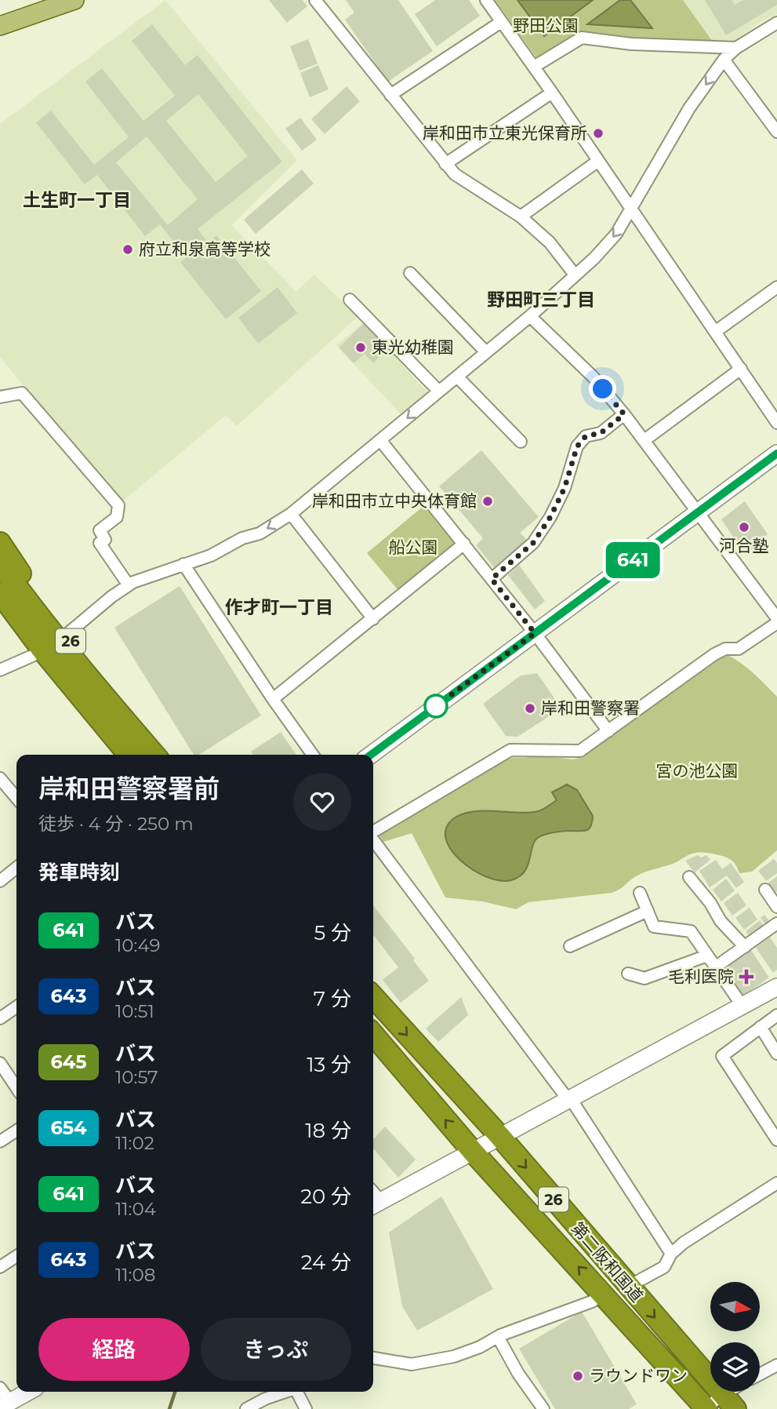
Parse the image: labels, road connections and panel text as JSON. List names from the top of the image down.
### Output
{
  "streets": {
    "highway": ["26", "第二阪和国道"]
  },
  "districts": ["土生町一丁目", "野田町三丁目", "作才町一丁目"],
  "parks": ["野田公園", "船公園", "宮の池公園"],
  "places": {
    "other": [
      "岸和田市立東光保育所",
      "府立和泉高等学校",
      "東光幼稚園",
      "岸和田市立中央体育館",
      "河合塾",
      "岸和田警察署",
      "ラウンドワン"
    ],
    "health": ["毛利医院"]
  },
  "lines": ["bus line 641"],
  "north": "right",
  "page": {
    "on_map": "641",
    "heading": [
      ["岸和田警察署前", "徒歩 · 4 分 · 250 m"],
      "発車時刻"
    ],
    "list": [
      {
        "mark": "641",
        "name": "バス",
        "note": "10:49",
        "value": "5 分"
      },
      {
        "mark": "643",
        "name": "バス",
        "note": "10:51",
        "value": "7 分"
      },
      {
        "mark": "645",
        "name": "バス",
        "note": "10:57",
        "value": "13 分"
      },
      {
        "mark": "654",
        "name": "バス",
        "note": "11:02",
        "value": "18 分"
      },
      {
        "mark": "641",
        "name": "バス",
        "note": "11:04",
        "value": "20 分"
      },
      {
        "mark": "643",
        "name": "バス",
        "note": "11:08",
        "value": "24 分"
      }
    ],
    "buttons": ["経路", "きっぷ"]
  }
}
